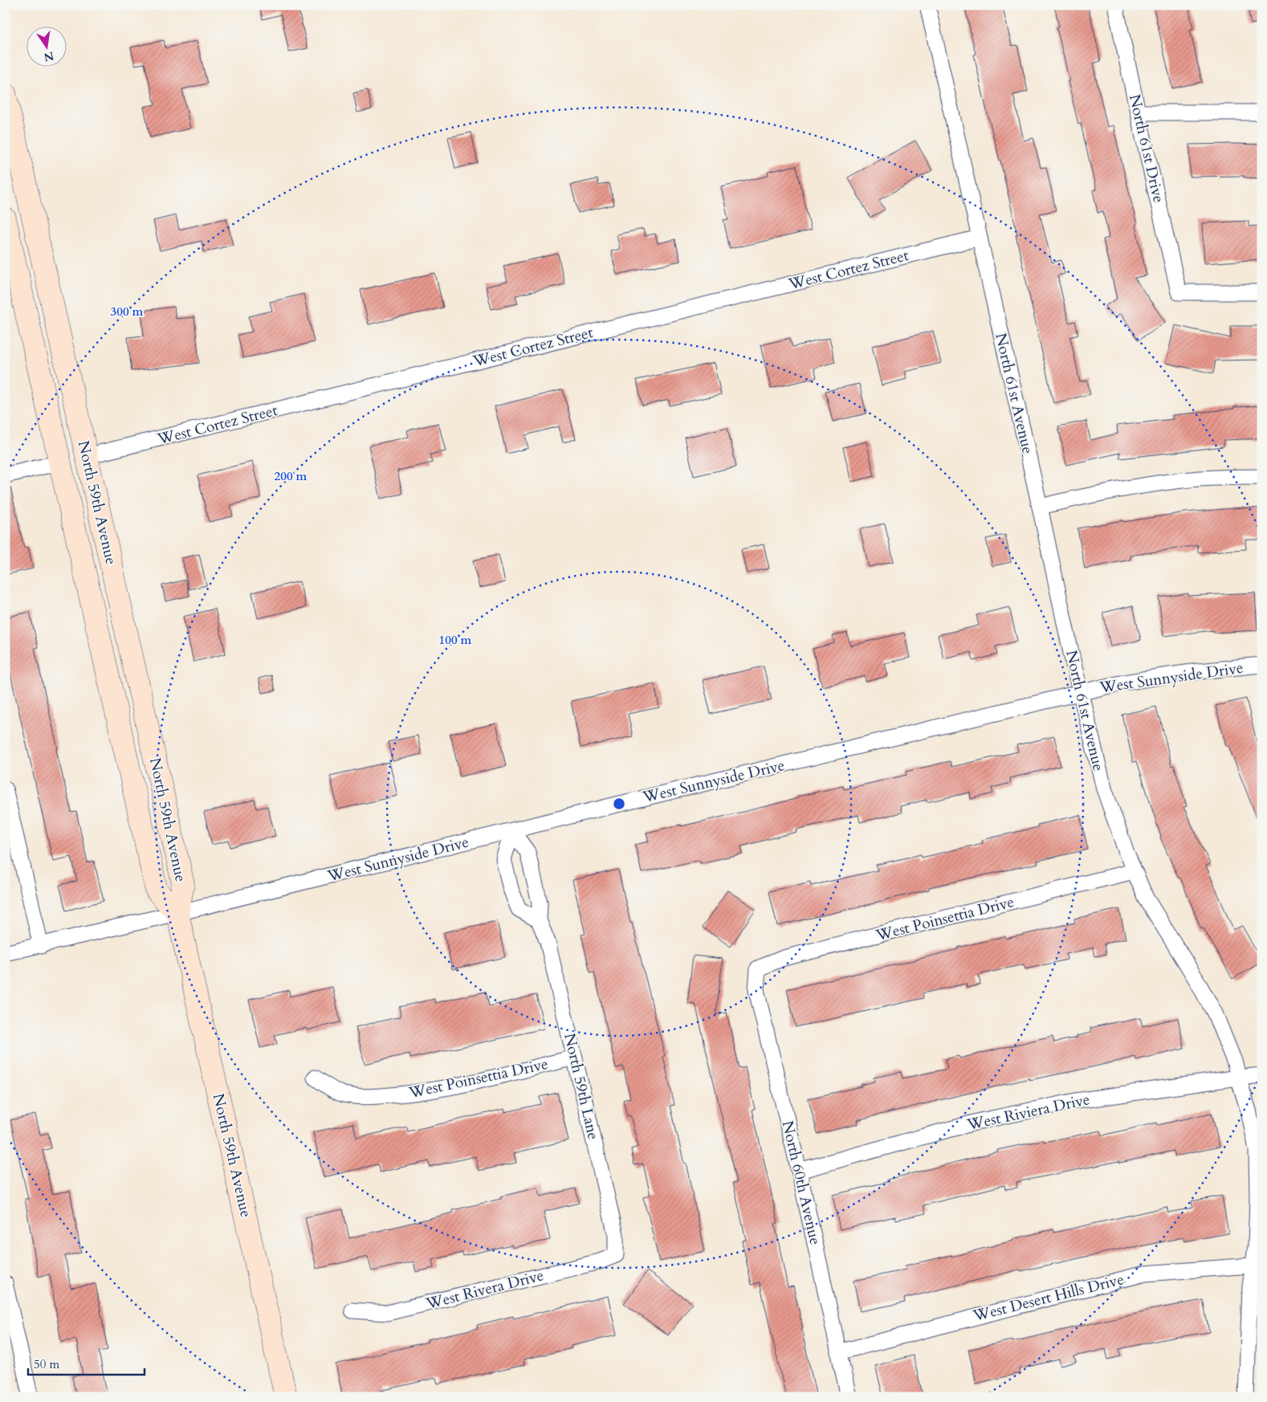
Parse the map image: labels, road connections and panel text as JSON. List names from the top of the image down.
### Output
{
  "streets": {
    "main road": ["North 59th Avenue"],
    "street": [
      "North 61st Drive",
      "West Cortez Street",
      "North 61st Avenue",
      "West Sunnyside Drive",
      "West Poinsettia Drive",
      "North 59th Lane",
      "West Riviera Drive",
      "North 60th Avenue",
      "West Rivera Drive",
      "West Desert Hills Drive"
    ]
  },
  "crossings": [
    ["West Cortez Street", "North 61st Avenue"],
    ["West Cortez Street", "North 59th Avenue"],
    ["North 61st Avenue", "West Sunnyside Drive"],
    ["North 61st Avenue", "West Poinsettia Drive"],
    ["North 61st Avenue", "West Riviera Drive"],
    ["North 61st Avenue", "West Desert Hills Drive"],
    ["North 59th Avenue", "West Sunnyside Drive"],
    ["West Sunnyside Drive", "North 59th Lane"],
    ["West Poinsettia Drive", "North 59th Lane"],
    ["West Poinsettia Drive", "North 60th Avenue"],
    ["North 59th Lane", "West Rivera Drive"],
    ["West Riviera Drive", "North 60th Avenue"],
    ["North 60th Avenue", "West Desert Hills Drive"]
  ],
  "scale_bar": "50 m",
  "north": "bottom",
  "rings": ["300 m", "200 m", "100 m"]
}
